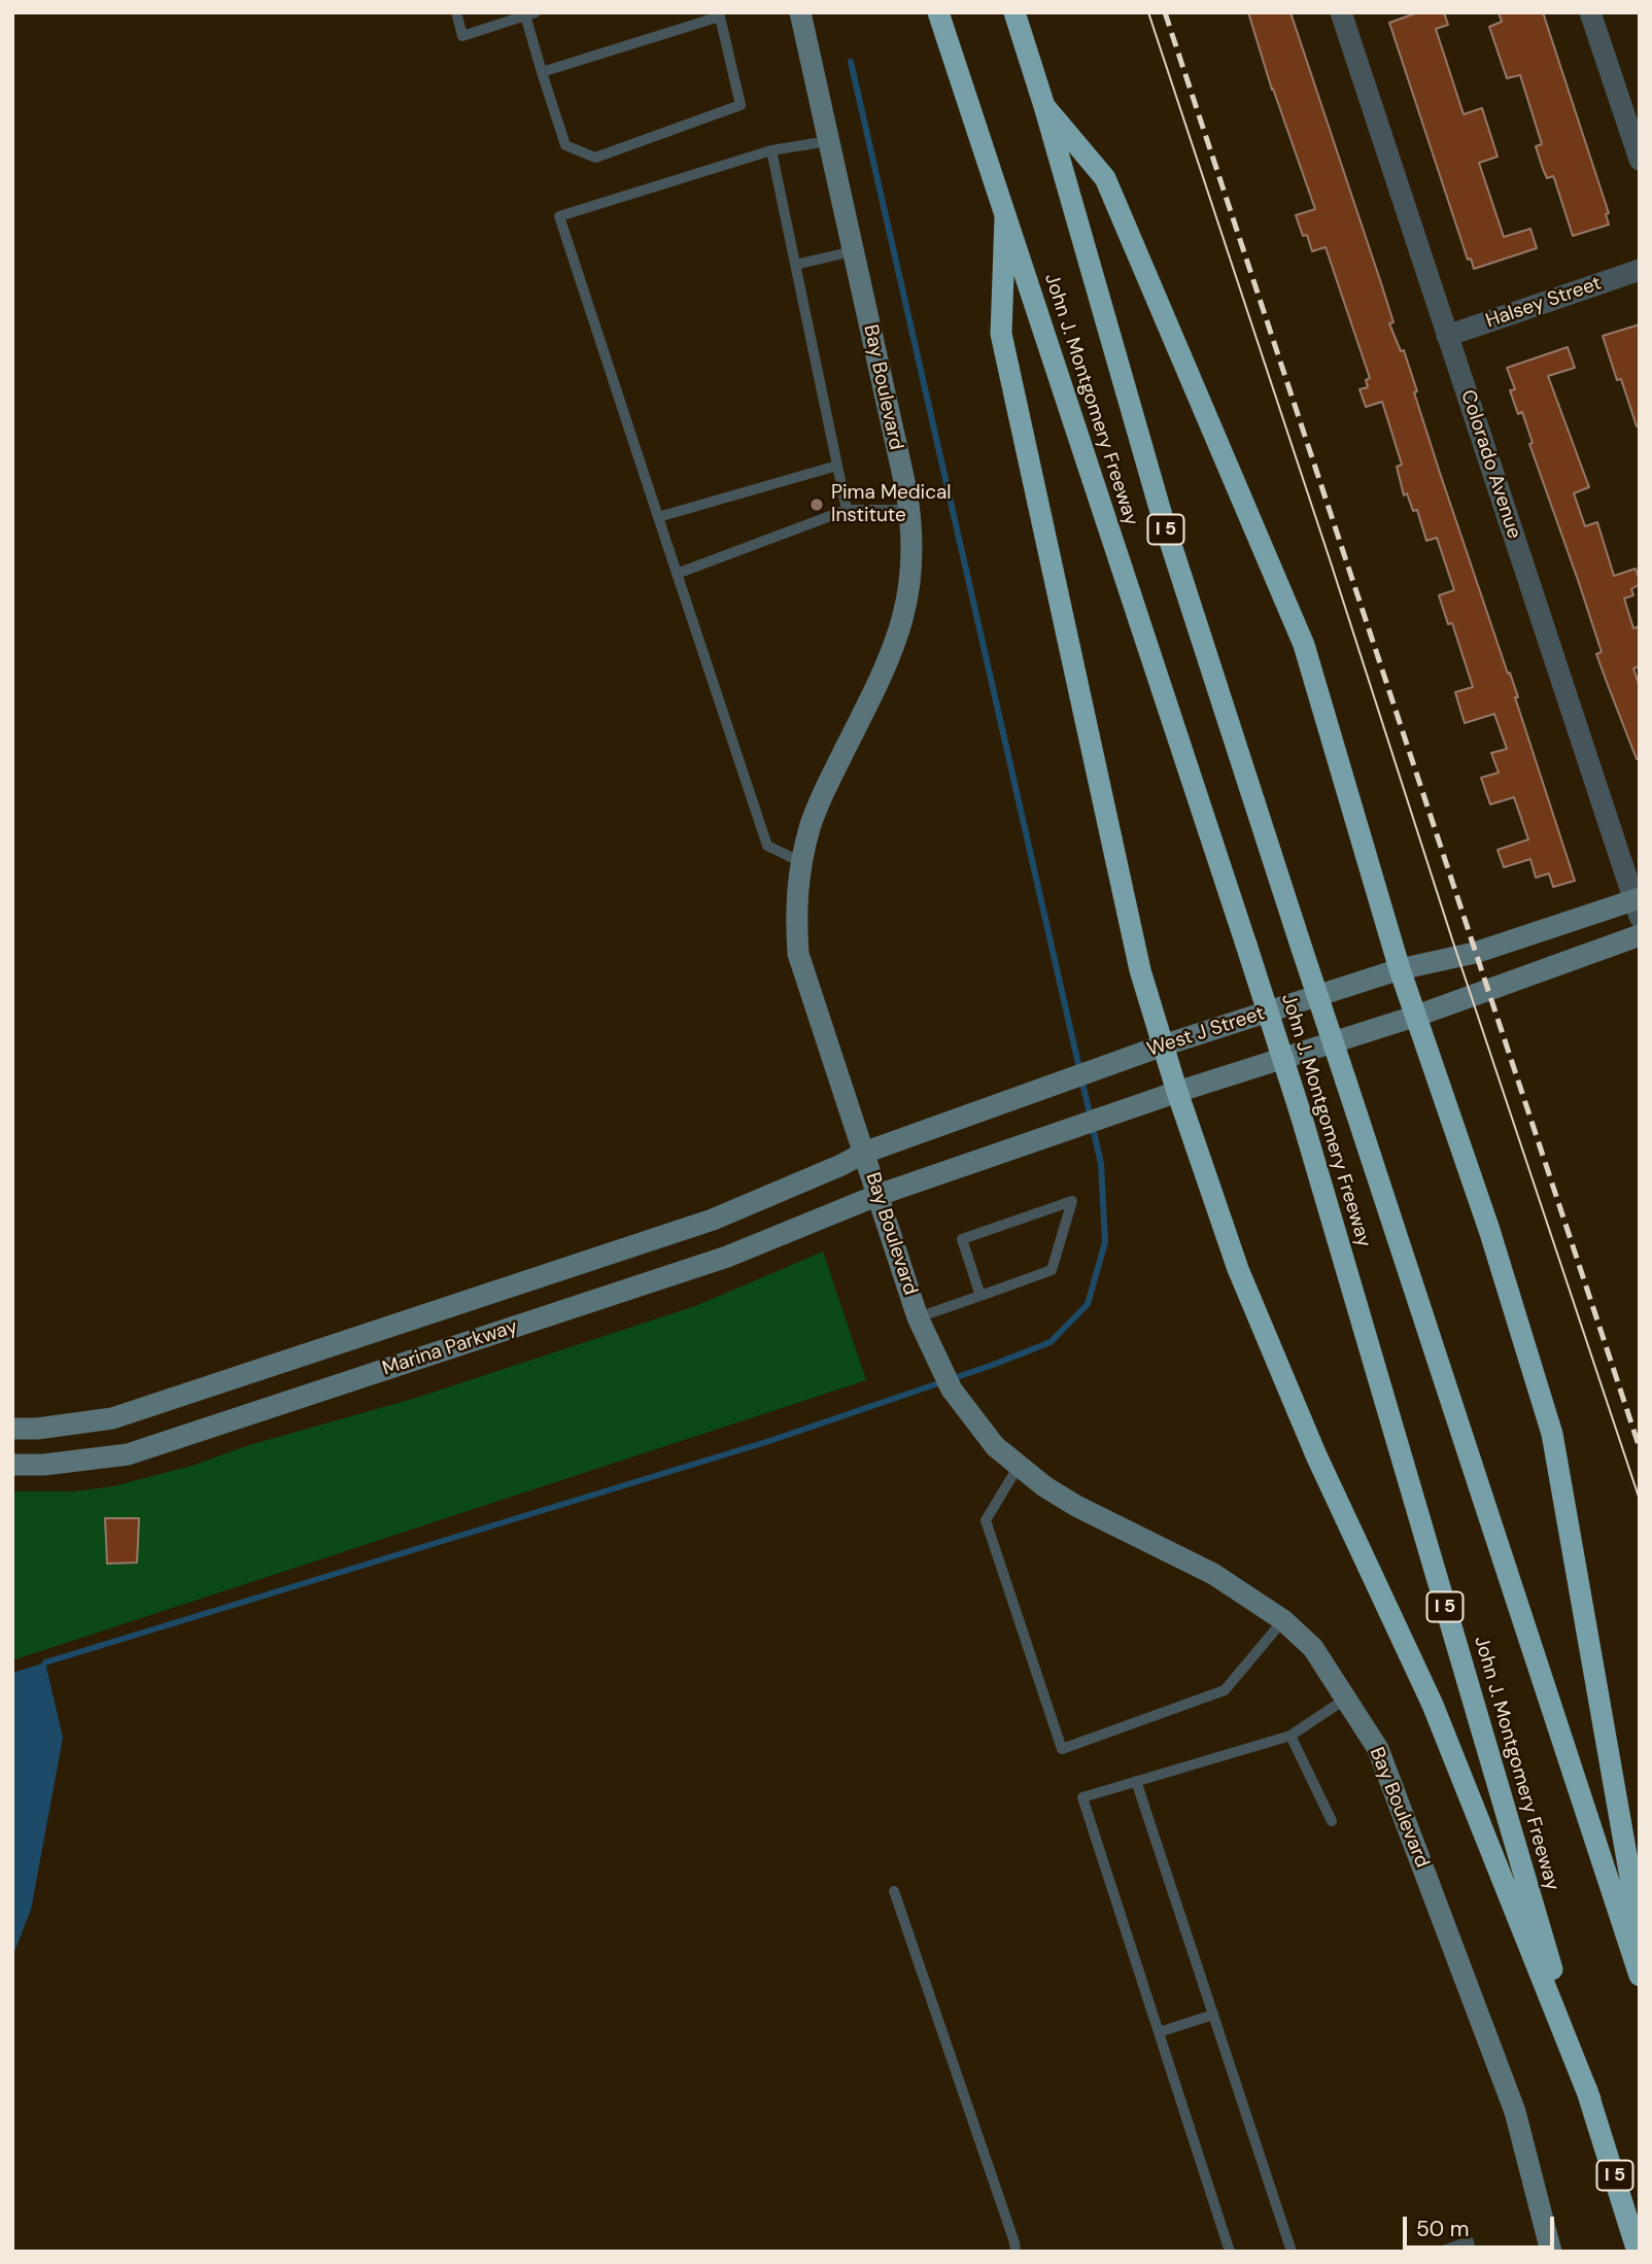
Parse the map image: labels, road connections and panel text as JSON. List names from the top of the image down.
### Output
{
  "streets": {
    "highway": ["John J. Montgomery Freeway", "I 5"],
    "main road": ["Bay Boulevard", "West J Street", "Marina Parkway"],
    "street": ["Halsey Street", "Colorado Avenue"]
  },
  "crossings": [
    ["Halsey Street", "Colorado Avenue"],
    ["Bay Boulevard", "West J Street"],
    ["Bay Boulevard", "Marina Parkway"],
    ["Colorado Avenue", "West J Street"],
    ["West J Street", "Marina Parkway"]
  ],
  "places": ["Pima Medical Institute"],
  "scale_bar": "50 m"
}
